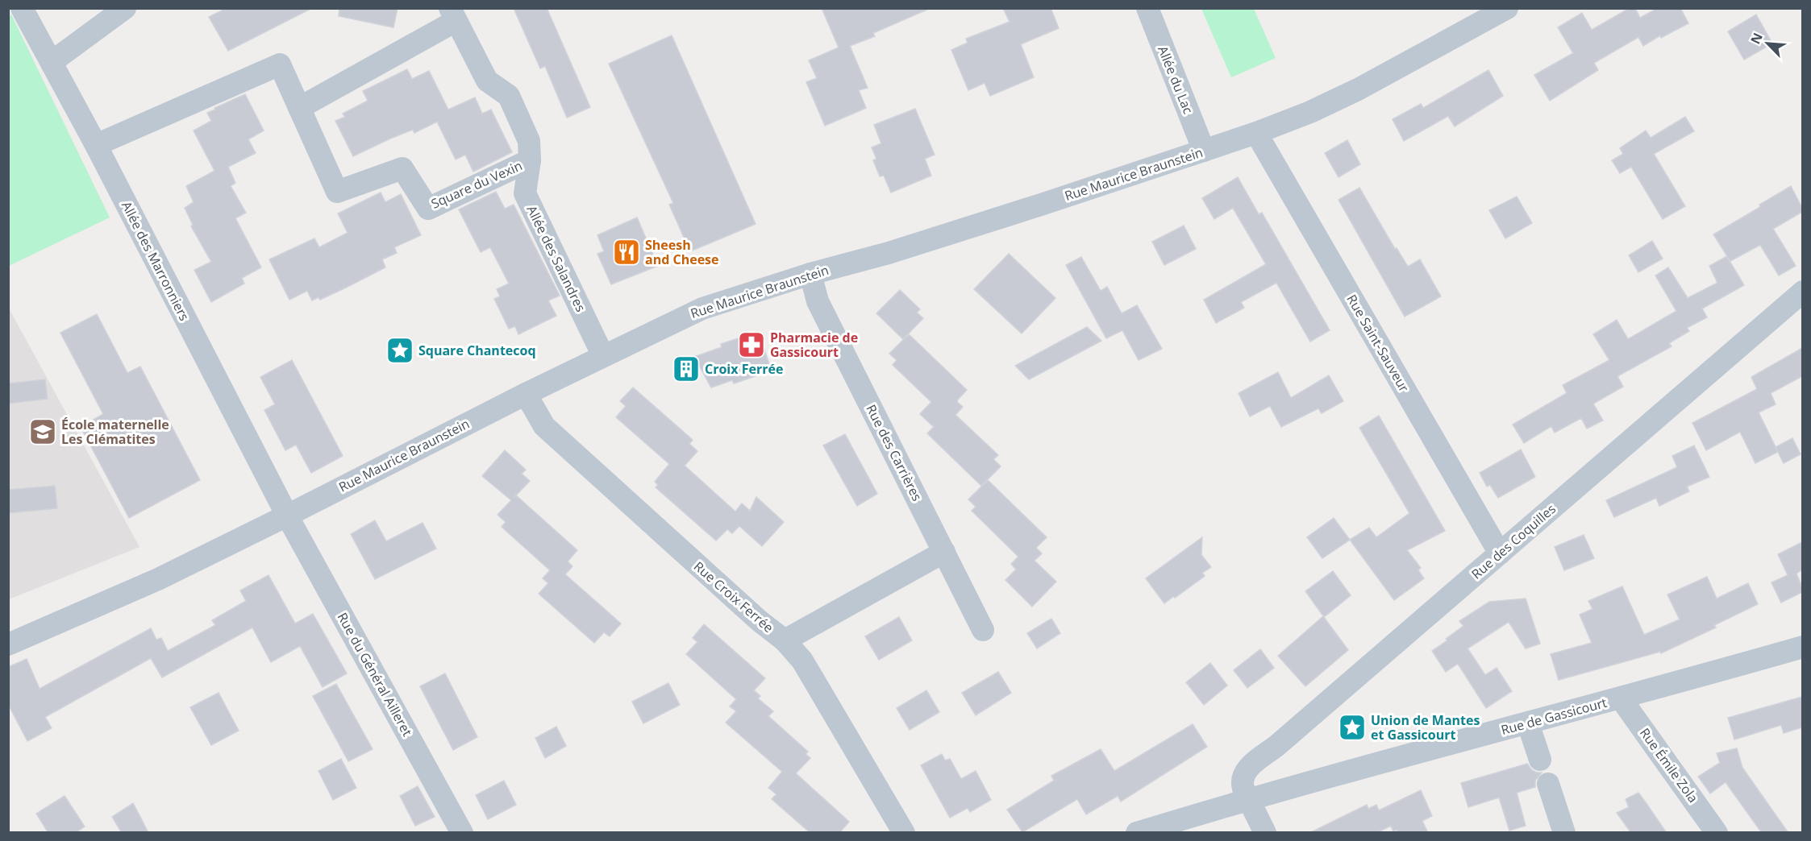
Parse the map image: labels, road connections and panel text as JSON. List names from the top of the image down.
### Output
{
  "streets": {
    "street": [
      "Allée du Lac",
      "Rue Maurice Braunstein",
      "Square du Vexin",
      "Allée des Salandres",
      "Allée des Marronniers",
      "Rue Saint-Sauveur",
      "Rue des Carrières",
      "Rue des Coquilles",
      "Rue Croix Ferrée",
      "Rue du Général Ailleret",
      "Rue de Gassicourt",
      "Rue Émile Zola"
    ]
  },
  "crossings": [
    ["Allée du Lac", "Rue Maurice Braunstein"],
    ["Rue Maurice Braunstein", "Allée des Salandres"],
    ["Rue Maurice Braunstein", "Allée des Marronniers"],
    ["Rue Maurice Braunstein", "Rue Saint-Sauveur"],
    ["Rue Maurice Braunstein", "Rue des Carrières"],
    ["Rue Maurice Braunstein", "Rue Croix Ferrée"],
    ["Rue Maurice Braunstein", "Rue du Général Ailleret"],
    ["Square du Vexin", "Allée des Salandres"],
    ["Square du Vexin", "Allée des Marronniers"],
    ["Allée des Marronniers", "Rue du Général Ailleret"],
    ["Rue Saint-Sauveur", "Rue des Coquilles"],
    ["Rue des Coquilles", "Rue de Gassicourt"],
    ["Rue de Gassicourt", "Rue Émile Zola"]
  ],
  "places": {
    "restaurant": ["Sheesh and Cheese"],
    "pharmacy": ["Pharmacie de Gassicourt"],
    "place": ["Square Chantecoq", "Union de Mantes et Gassicourt"],
    "building": ["Croix Ferrée"],
    "school or university": ["École maternelle Les Clématites"]
  },
  "north": "top left"
}
